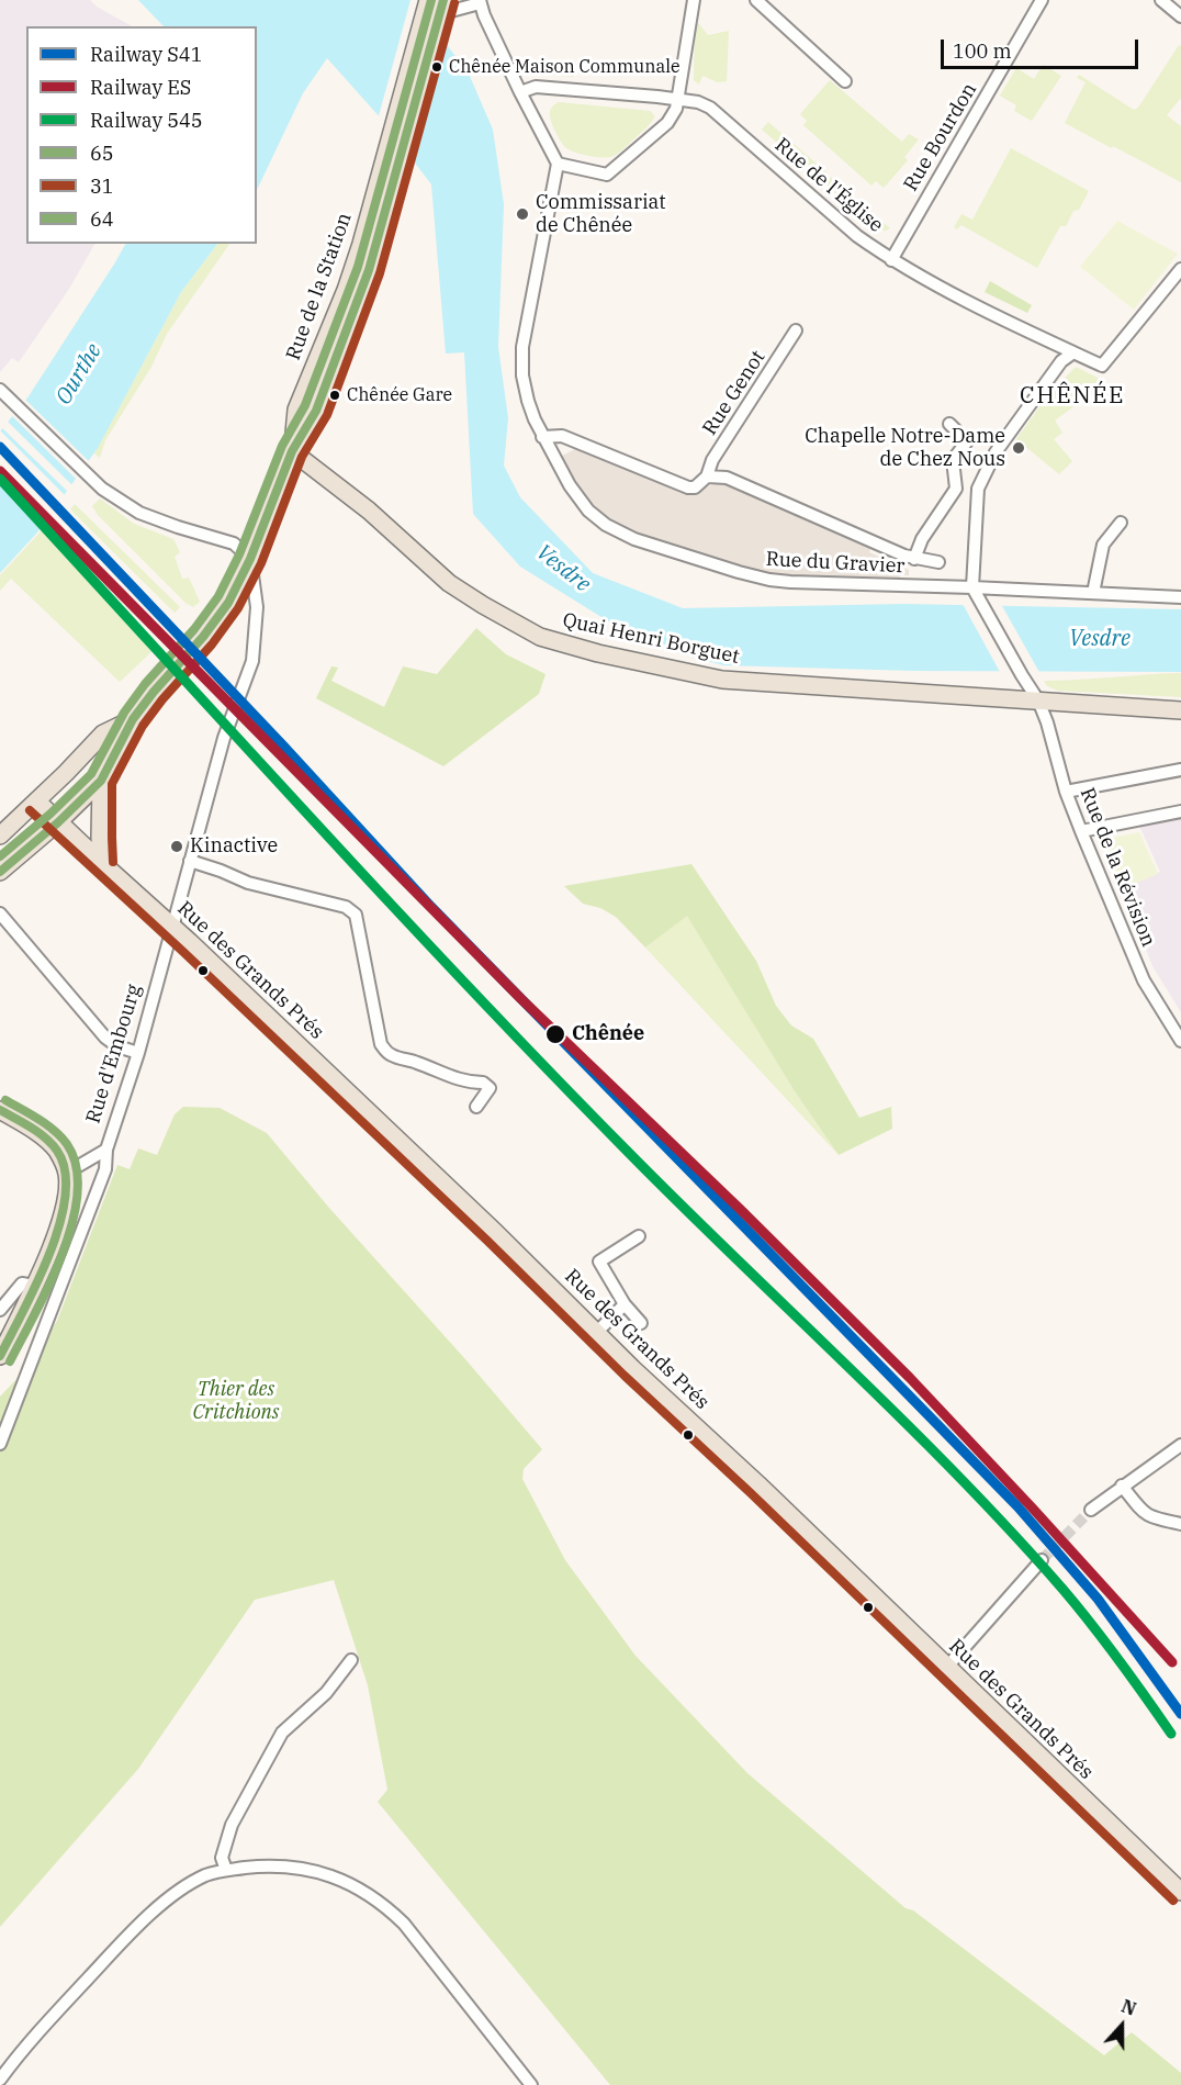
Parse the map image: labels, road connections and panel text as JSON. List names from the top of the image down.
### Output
{
  "streets": {
    "main road": ["Rue de la Station", "Quai Henri Borguet", "Rue des Grands Prés"],
    "street": [
      "Rue Bourdon",
      "Rue de l'Église",
      "Rue Genot",
      "Rue du Gravier",
      "Rue de la Révision",
      "Rue d'Embourg"
    ]
  },
  "crossings": [
    ["Rue Bourdon", "Rue de l'Église"],
    ["Rue de la Station", "Quai Henri Borguet"],
    ["Rue de la Station", "Rue des Grands Prés"],
    ["Rue de la Station", "Rue d'Embourg"],
    ["Rue Genot", "Rue du Gravier"],
    ["Rue du Gravier", "Rue de la Révision"],
    ["Quai Henri Borguet", "Rue de la Révision"],
    ["Rue des Grands Prés", "Rue d'Embourg"]
  ],
  "districts": ["CHÊNÉE"],
  "water": ["Ourthe", "Vesdre"],
  "parks": ["Thier des Critchions"],
  "places": [
    "Chênée Maison Communale",
    "Commissariat de Chênée",
    "Chênée Gare",
    "Chapelle Notre-Dame de Chez Nous",
    "Kinactive",
    "Chênée"
  ],
  "lines": [
    "transit line 65",
    "transit line 64",
    "transit line 31",
    "rail line S41",
    "rail line ES",
    "rail line 545"
  ],
  "legend": [
    "Railway S41",
    "Railway ES",
    "Railway 545",
    "65",
    "31",
    "64"
  ],
  "scale_bar": "100 m",
  "north": "top"
}
